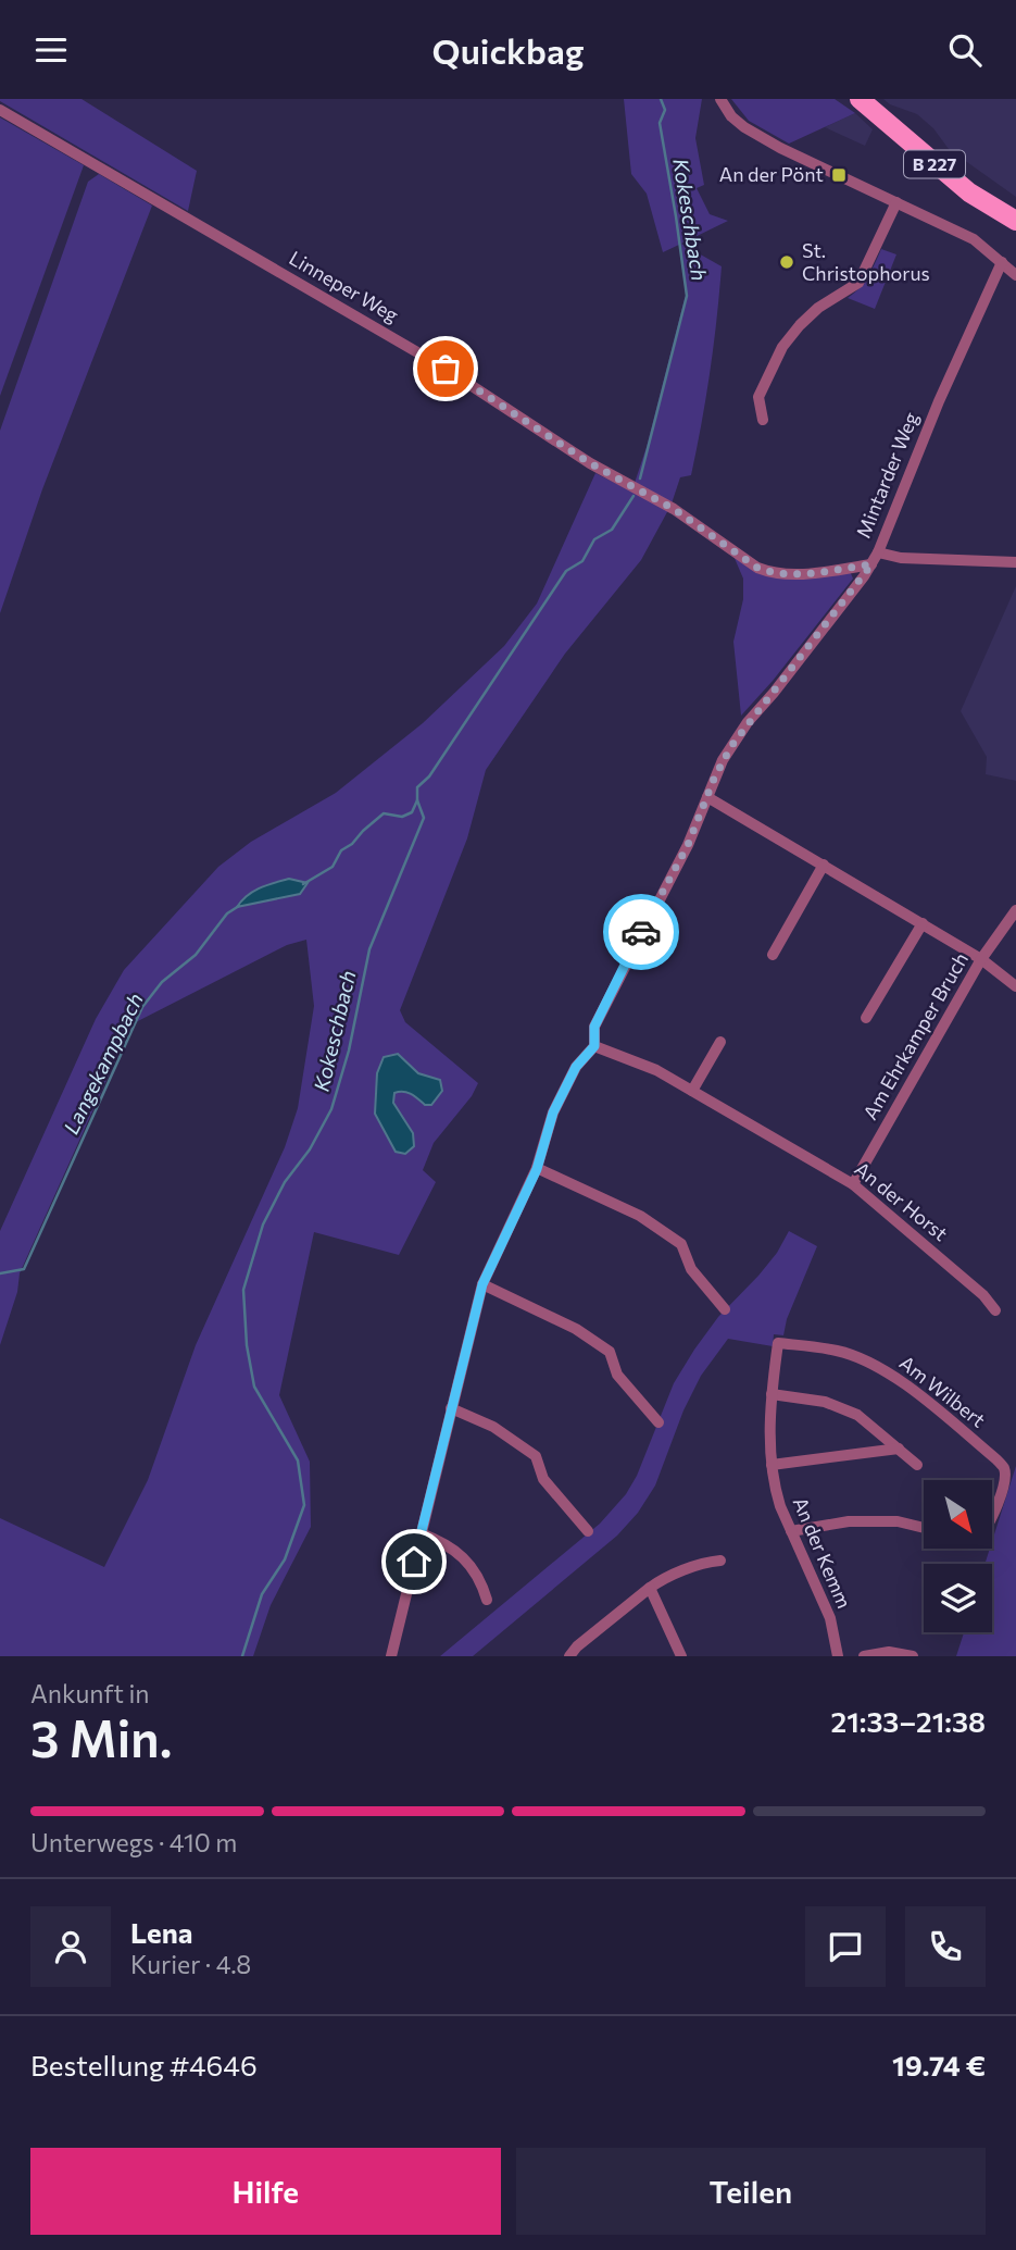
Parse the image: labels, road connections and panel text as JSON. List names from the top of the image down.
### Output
{
  "streets": {
    "main road": ["B 227"],
    "street": [
      "Linneper Weg",
      "Mintarder Weg",
      "Am Ehrkamper Bruch",
      "An der Horst",
      "Am Wilbert",
      "An der Kemm"
    ]
  },
  "crossings": [
    ["Linneper Weg", "Mintarder Weg"],
    ["Mintarder Weg", "An der Horst"],
    ["Am Ehrkamper Bruch", "An der Horst"],
    ["Am Wilbert", "An der Kemm"]
  ],
  "water": ["Kokeschbach", "Langekampbach"],
  "places": {
    "transit": ["An der Pönt"],
    "other": ["St. Christophorus"]
  },
  "north": "bottom right",
  "page": {
    "header": "Quickbag",
    "heading": ["3 Min.", "Ankunft in", "21:33–21:38"],
    "panel": [
      "Lena",
      "Kurier · 4.8",
      "Bestellung #4646",
      "19.74 €"
    ],
    "bar": "Unterwegs · 410 m",
    "buttons": ["Hilfe", "Teilen"]
  }
}
